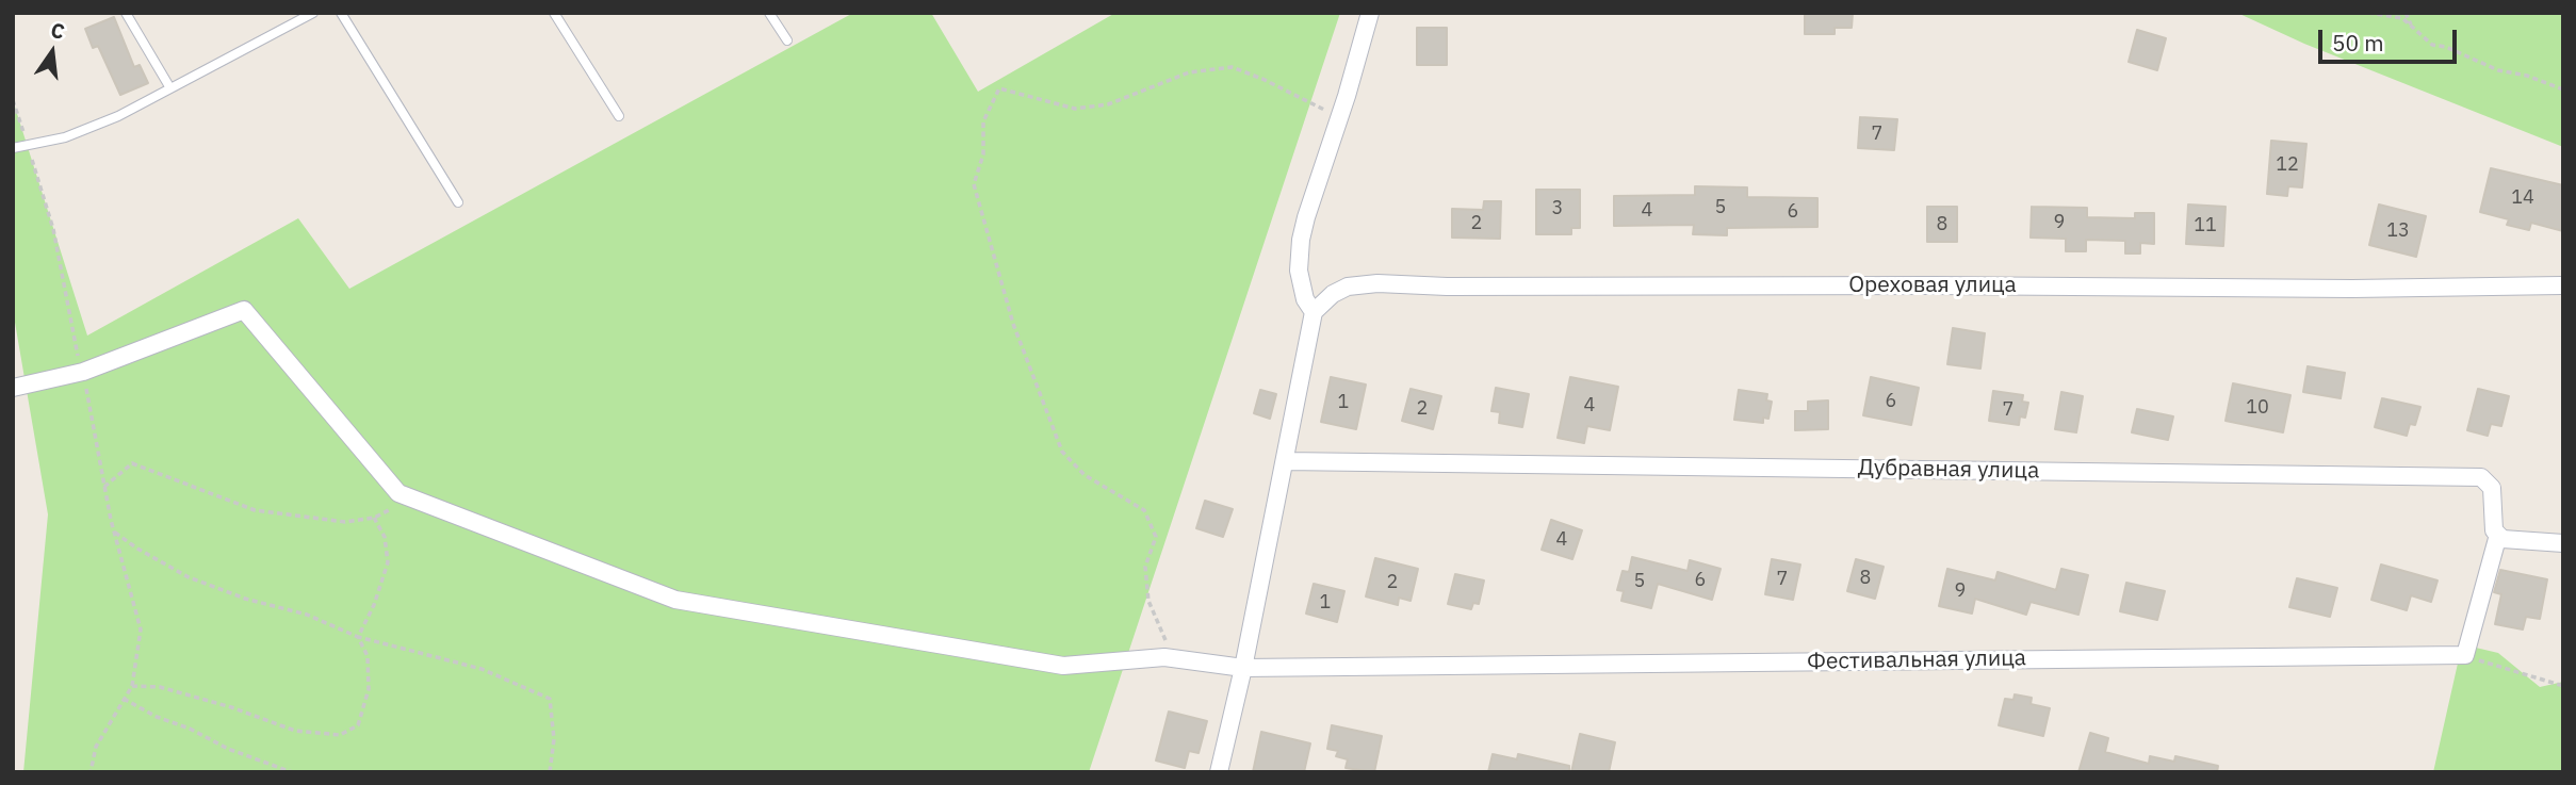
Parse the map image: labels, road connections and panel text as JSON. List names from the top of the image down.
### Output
{
  "streets": {
    "street": ["Ореховая улица", "Дубравная улица", "Фестивальная улица"]
  },
  "house_numbers": [
    "7",
    "12",
    "14",
    "5",
    "3",
    "4",
    "6",
    "9",
    "2",
    "8",
    "11",
    "13",
    "6",
    "1",
    "4",
    "10",
    "2",
    "7",
    "4",
    "8",
    "7",
    "6",
    "5",
    "2",
    "9",
    "1"
  ],
  "scale_bar": "50 m",
  "north": "top"
}
